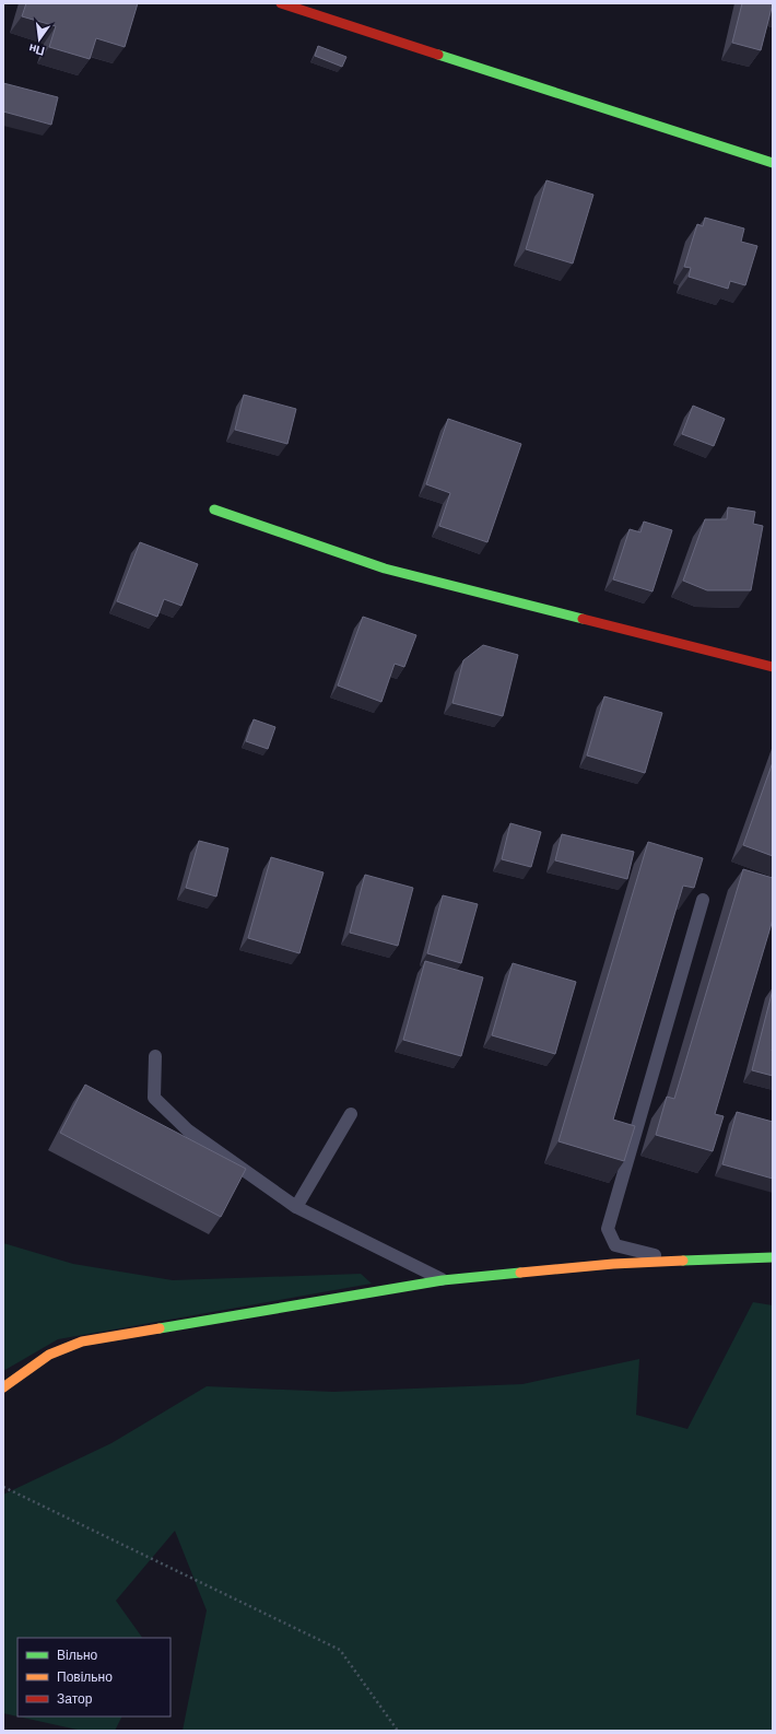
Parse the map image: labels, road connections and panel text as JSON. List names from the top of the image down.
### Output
{
  "legend": ["Вільно", "Повільно", "Затор"],
  "north": "bottom"
}
